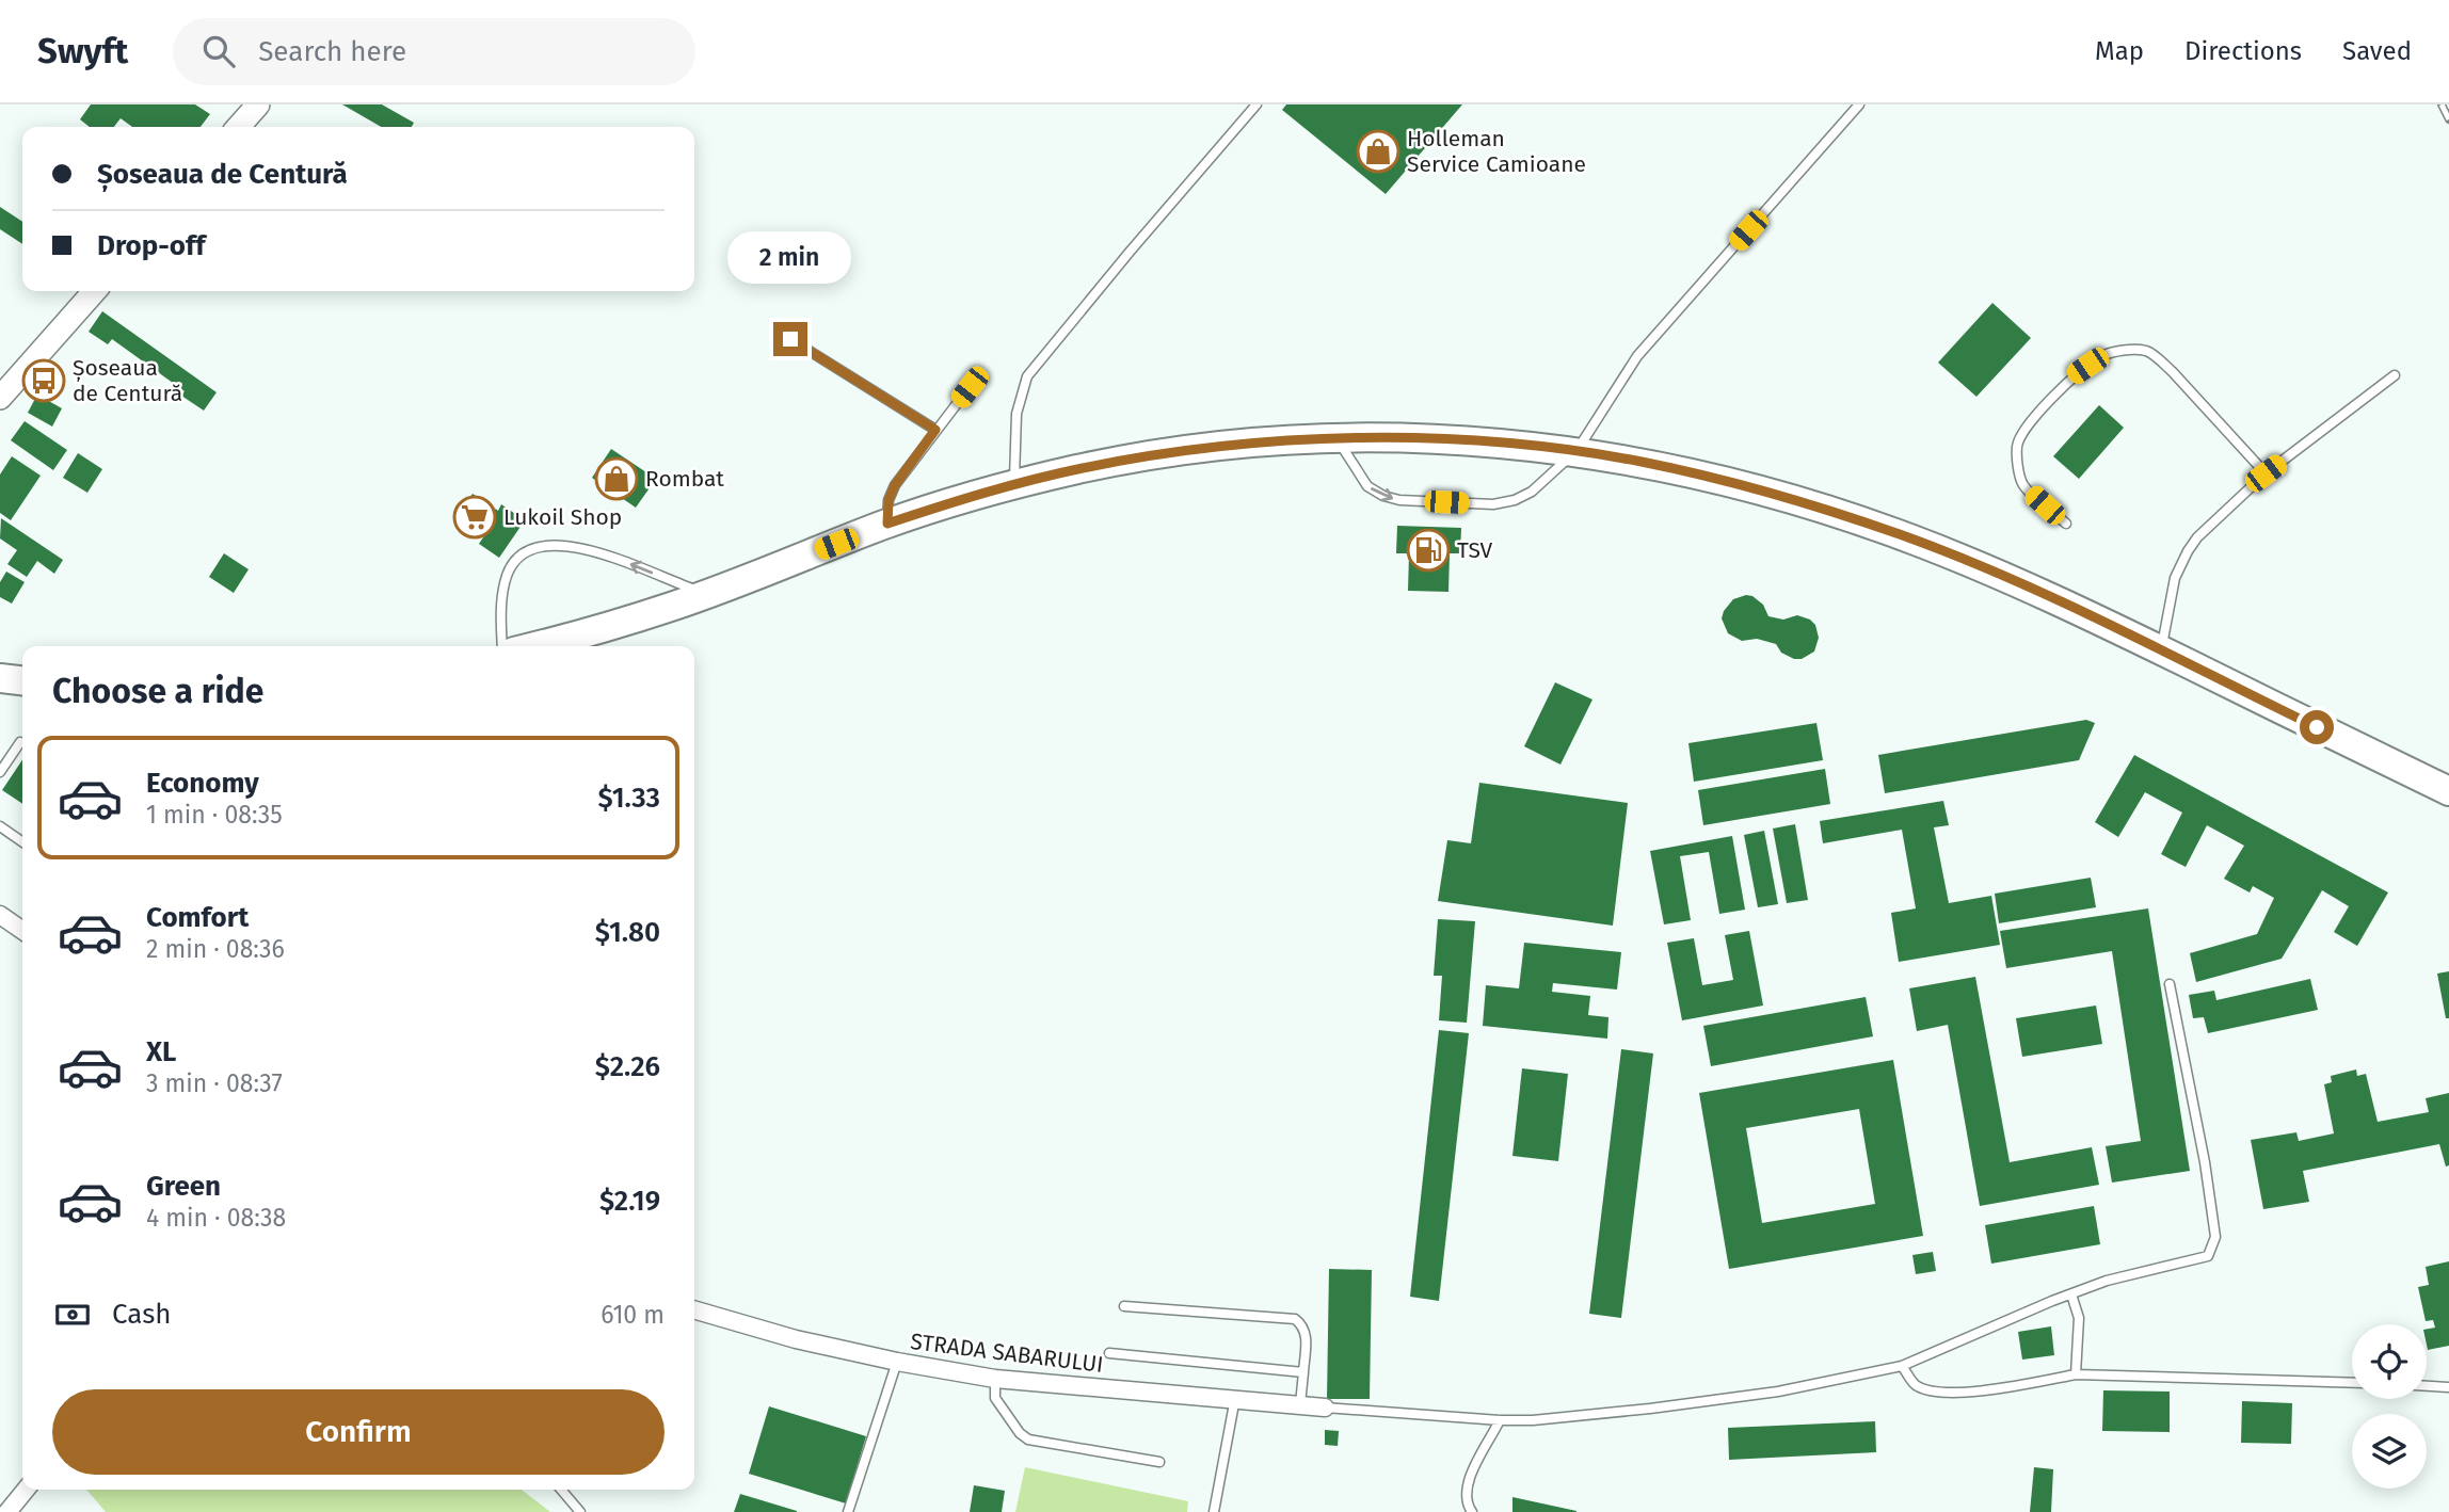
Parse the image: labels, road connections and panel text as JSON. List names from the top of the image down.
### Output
{
  "streets": {
    "street": ["STRADA SABARULUI"]
  },
  "places": {
    "shop": ["Holleman Service Camioane", "Rombat"],
    "bus stop": ["Șoseaua de Centură"],
    "supermarket": ["Lukoil Shop"],
    "fuel station": ["TSV"]
  },
  "page": {
    "header": "Swyft",
    "search": "Search here",
    "nav": ["Map", "Directions", "Saved"],
    "banner": ["Șoseaua de Centură", "Drop-off"],
    "bubble": "2 min",
    "heading": "Choose a ride",
    "list": [
      {
        "name": "Economy",
        "note": "1 min · 08:35",
        "value": "$1.33"
      },
      {
        "name": "Comfort",
        "note": "2 min · 08:36",
        "value": "$1.80"
      },
      {
        "name": "XL",
        "note": "3 min · 08:37",
        "value": "$2.26"
      },
      {
        "name": "Green",
        "note": "4 min · 08:38",
        "value": "$2.19"
      }
    ],
    "pay": ["Cash", "610 m"],
    "buttons": "Confirm"
  }
}
